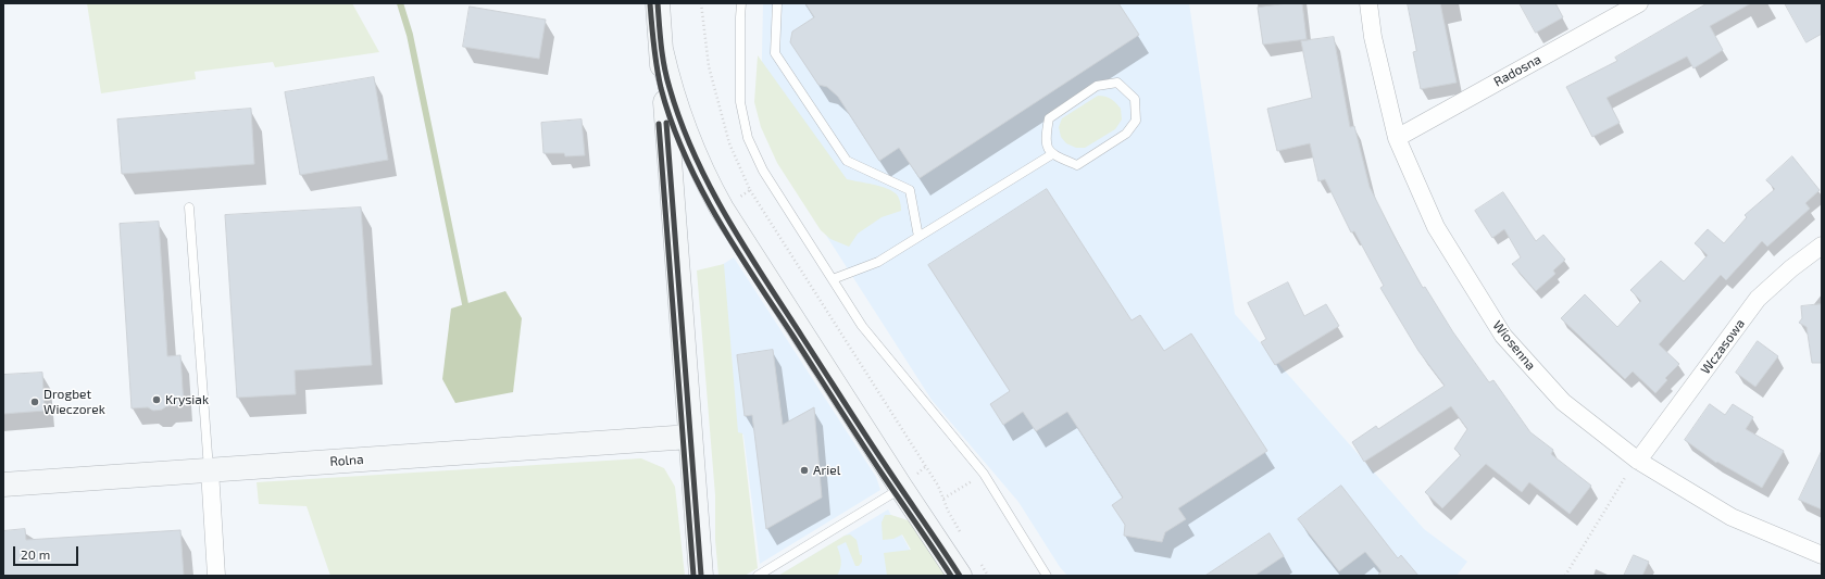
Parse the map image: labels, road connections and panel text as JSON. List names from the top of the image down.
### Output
{
  "streets": {
    "street": [
      "Radosna",
      "Wiosenna",
      "Wczasowa",
      "Rolna"
    ]
  },
  "crossings": [
    ["Radosna", "Wiosenna"],
    ["Wiosenna", "Wczasowa"]
  ],
  "places": ["Krysiak", "Drogbet Wieczorek", "Ariel"],
  "scale_bar": "20 m"
}
